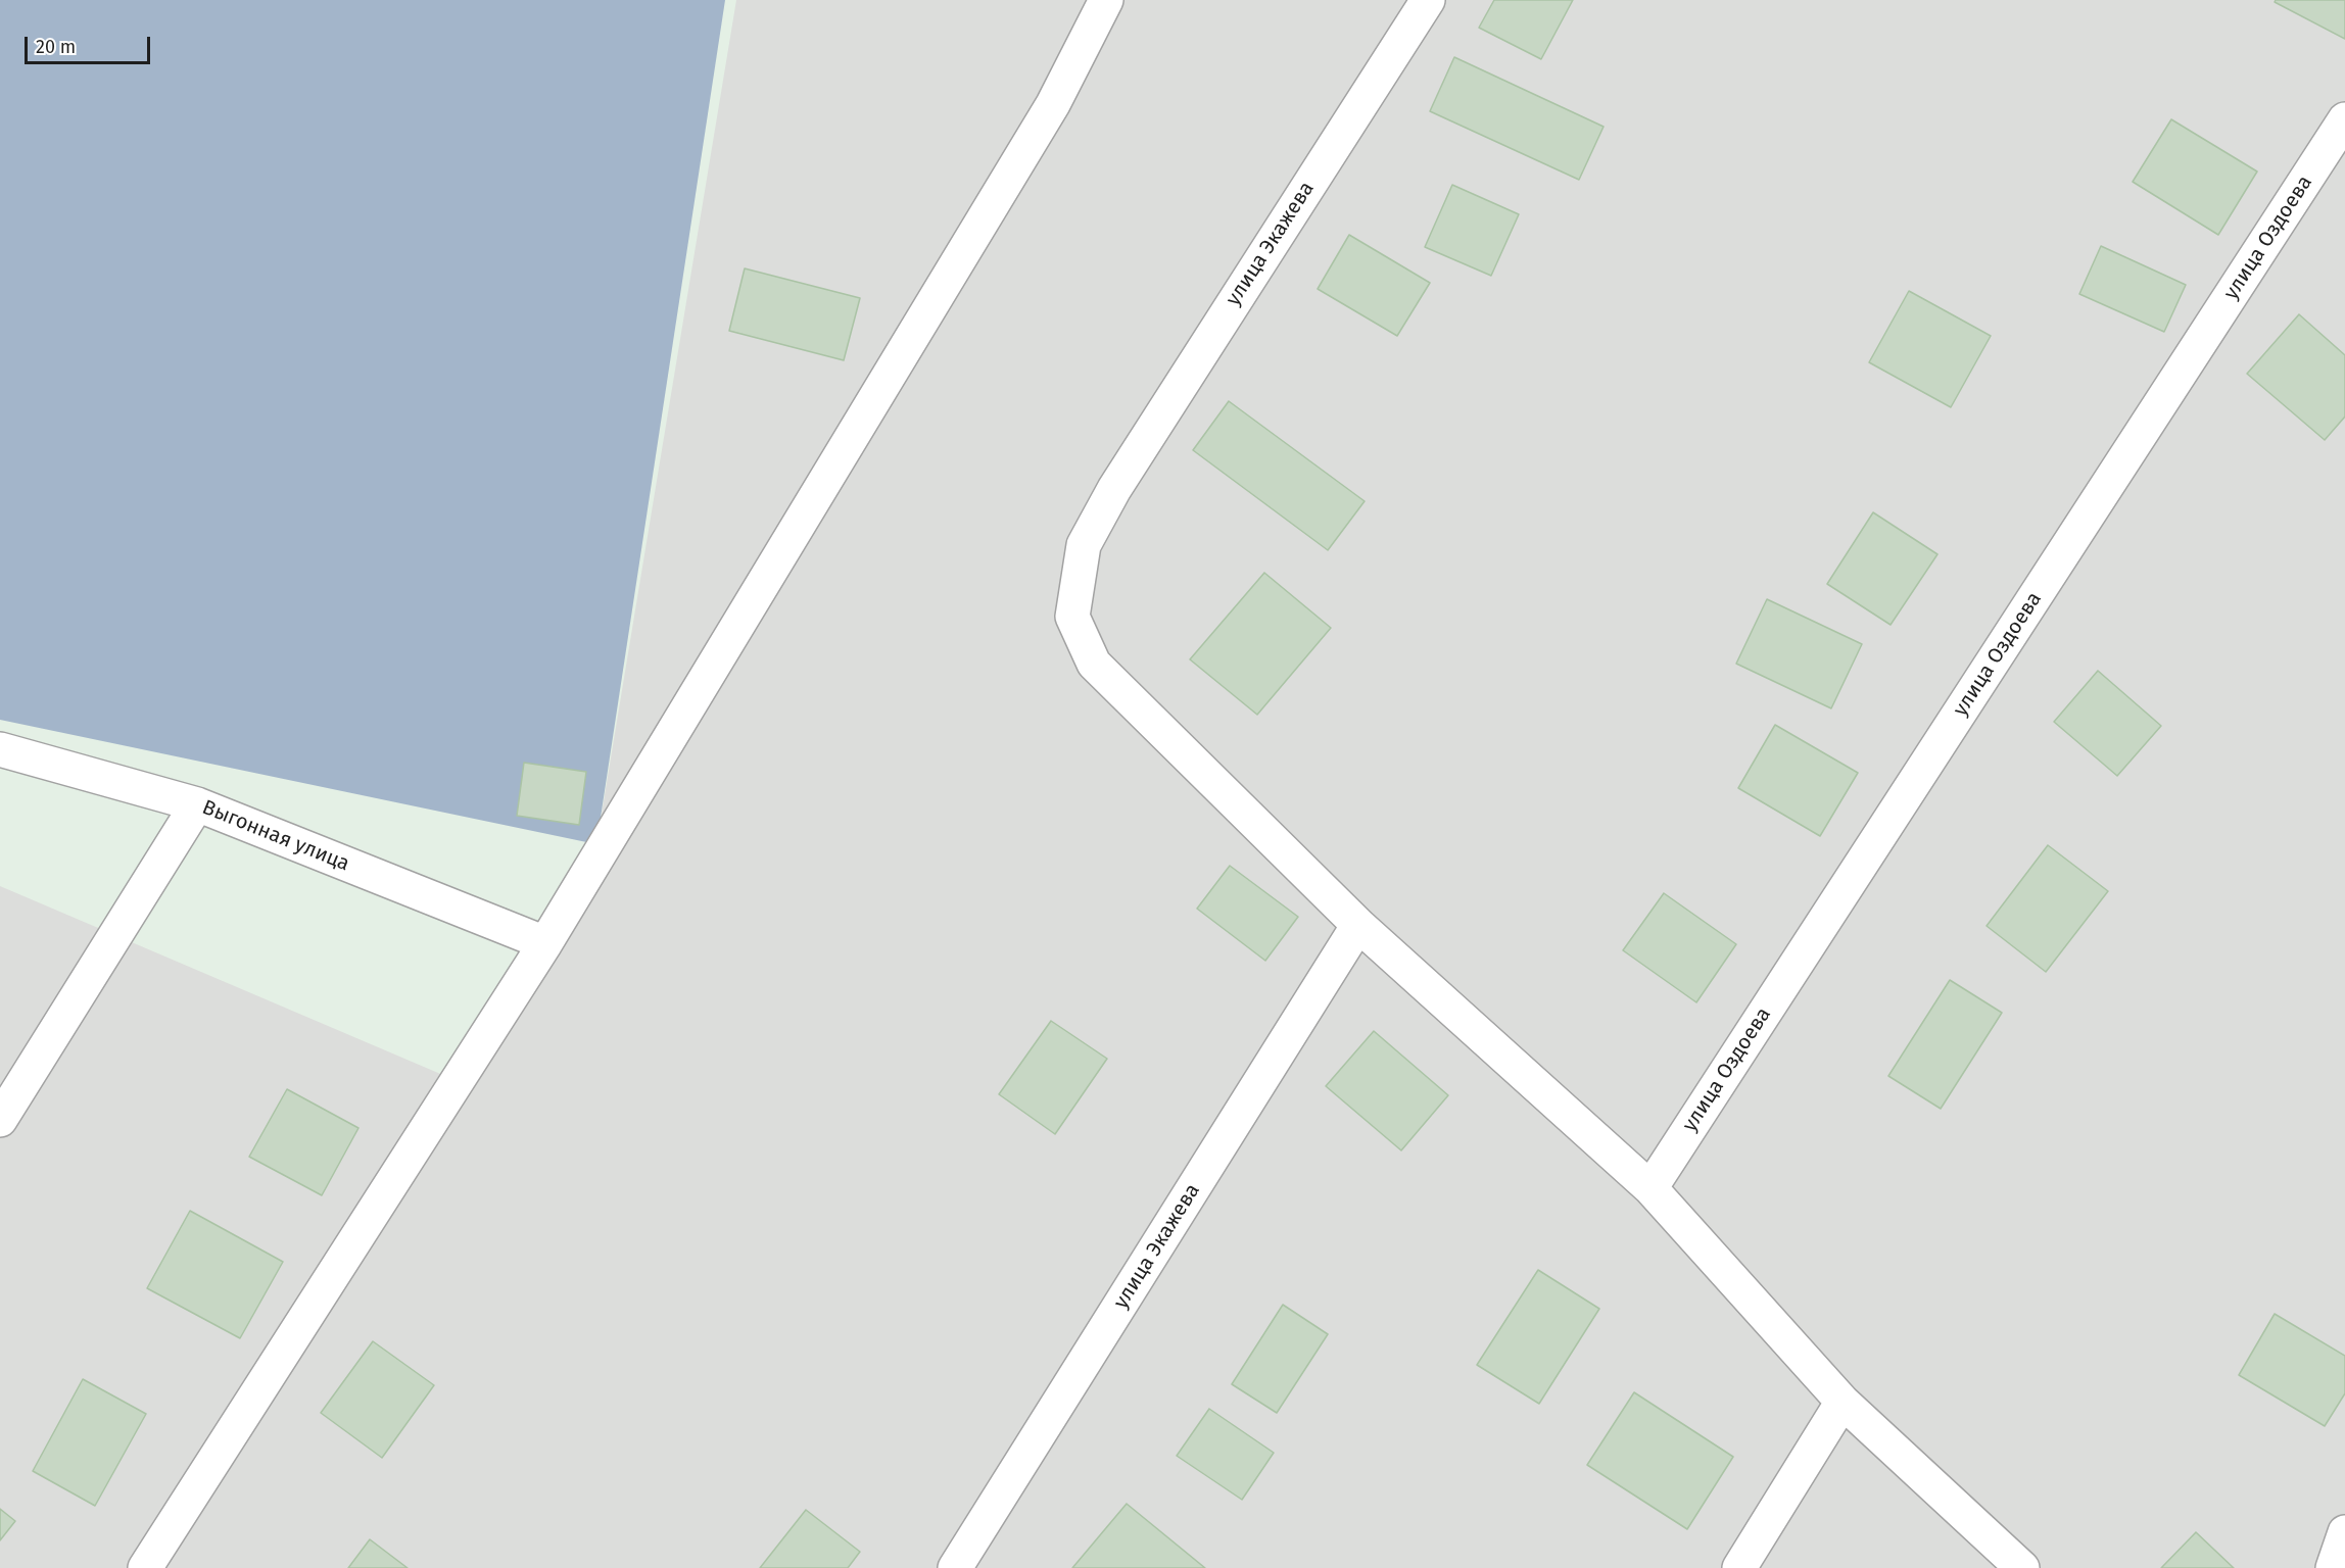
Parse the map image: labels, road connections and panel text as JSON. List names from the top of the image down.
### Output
{
  "streets": {
    "street": ["улица Оздоева", "улица Экажева", "Выгонная улица"]
  },
  "crossings": [
    ["улица Оздоева", "улица Экажева"]
  ],
  "scale_bar": "20 m"
}
